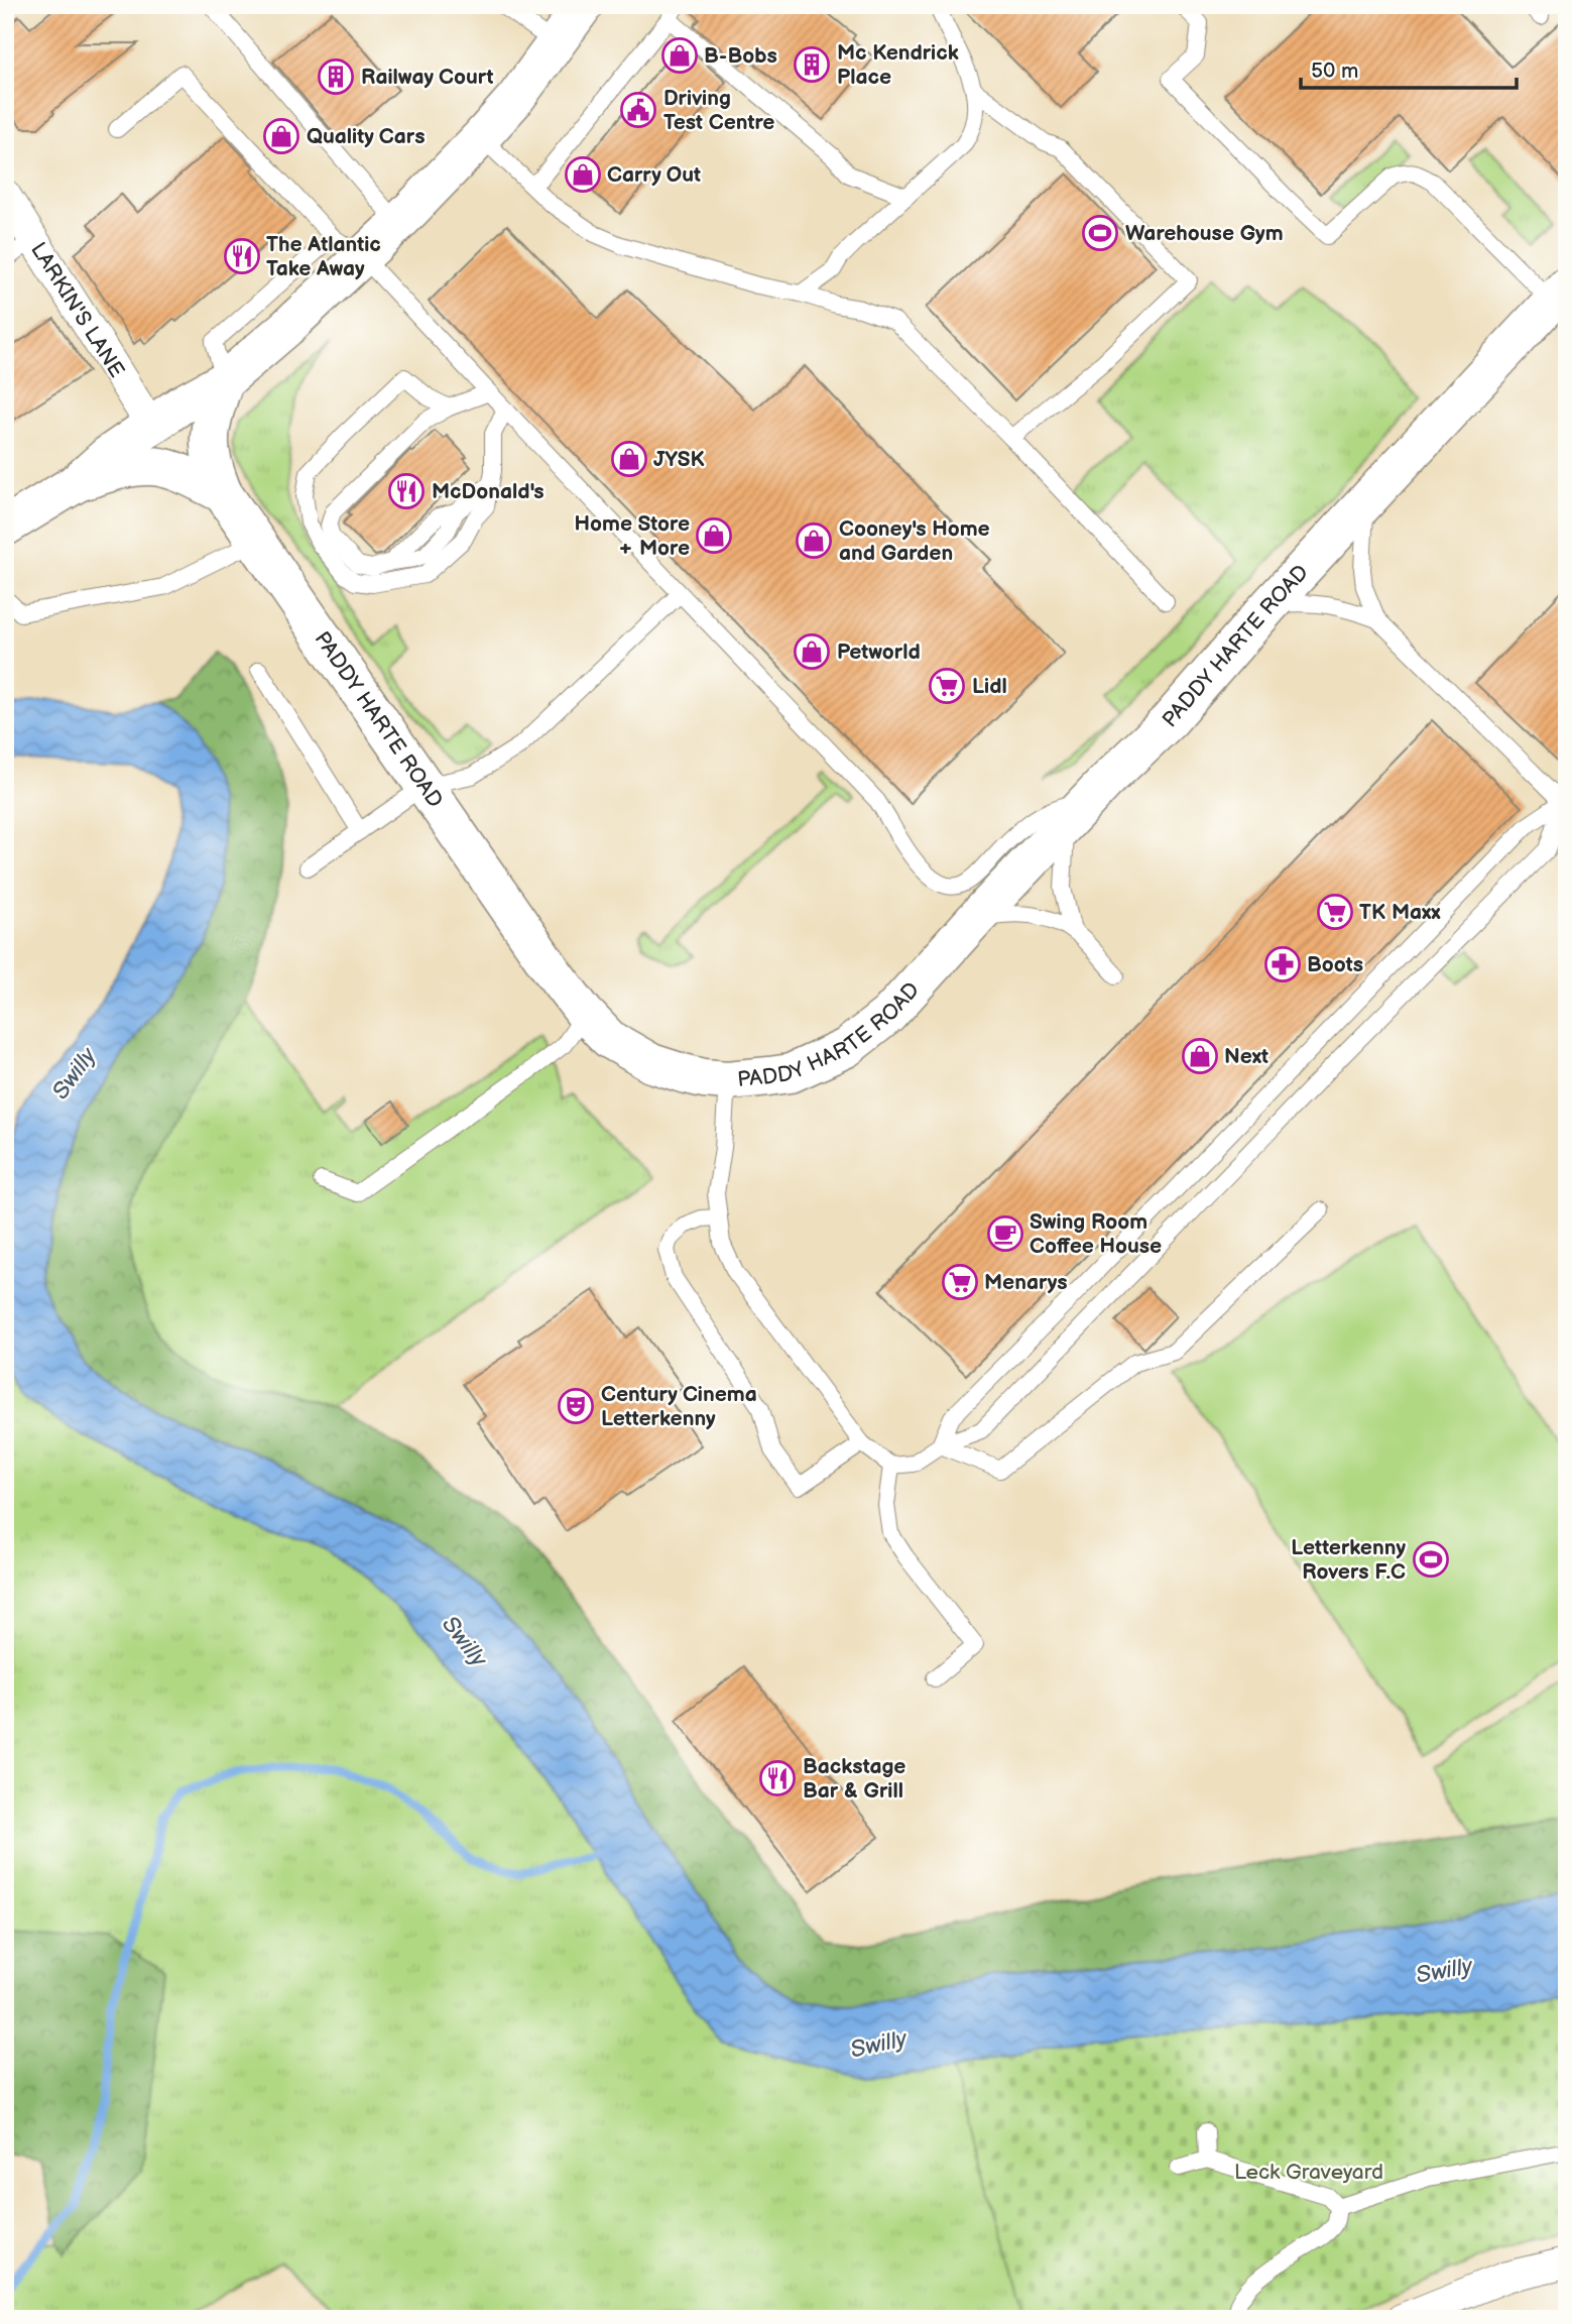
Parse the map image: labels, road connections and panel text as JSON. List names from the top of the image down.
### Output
{
  "streets": {
    "main road": ["PADDY HARTE ROAD"],
    "street": ["LARKIN'S LANE"]
  },
  "water": ["Swilly"],
  "parks": ["Leck Graveyard"],
  "places": {
    "shop": [
      "B-Bobs",
      "Quality Cars",
      "Carry Out",
      "JYSK",
      "Home Store + More",
      "Cooney's Home and Garden",
      "Petworld",
      "Next"
    ],
    "building": ["Mc Kendrick Place", "Railway Court"],
    "public building": ["Driving Test Centre"],
    "sports": ["Warehouse Gym", "Letterkenny Rovers F.C"],
    "restaurant": ["The Atlantic Take Away", "McDonald's", "Backstage Bar & Grill"],
    "supermarket": ["Lidl", "TK Maxx", "Menarys"],
    "pharmacy": ["Boots"],
    "cafe": ["Swing Room Coffee House"],
    "theatre": ["Century Cinema Letterkenny"]
  },
  "scale_bar": "50 m"
}
